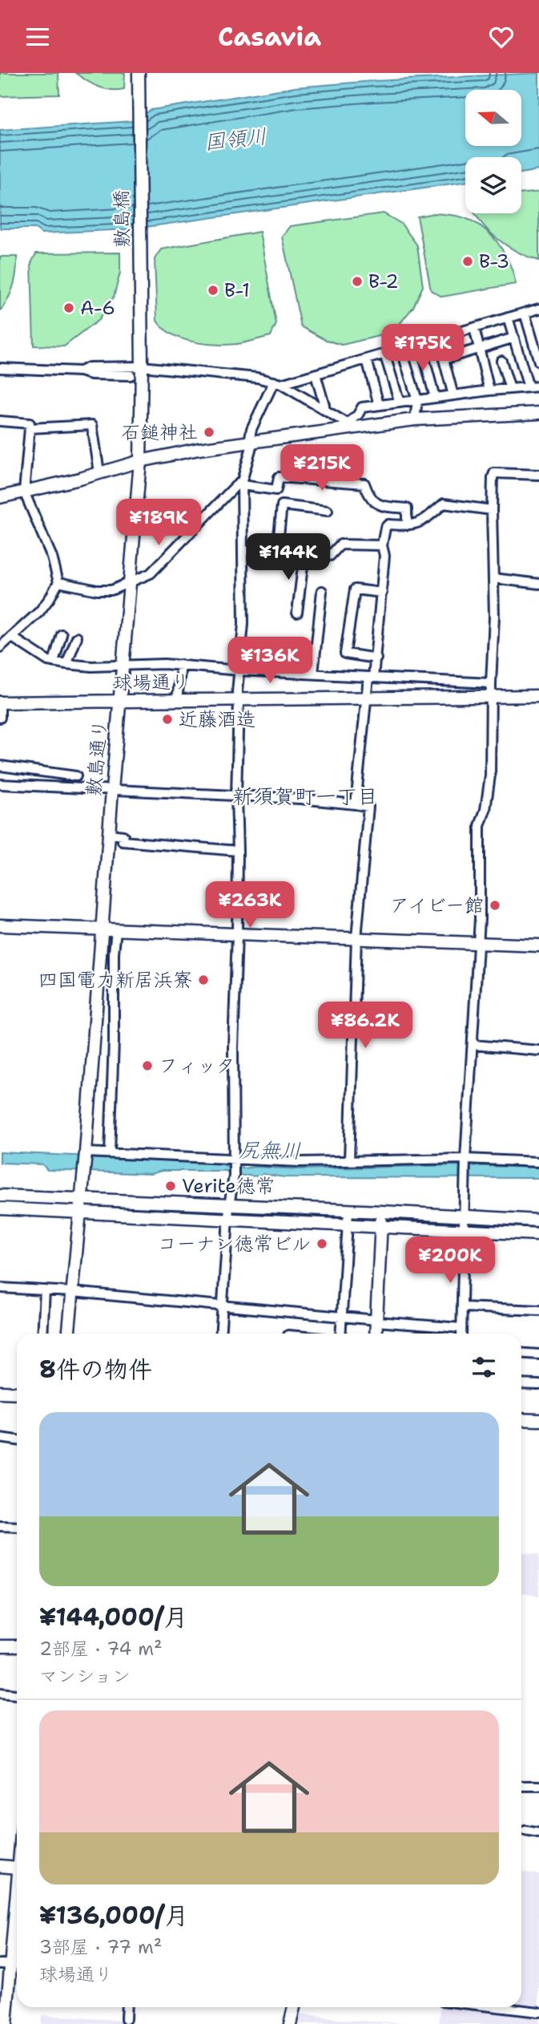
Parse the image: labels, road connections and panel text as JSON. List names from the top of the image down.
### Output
{
  "streets": {
    "street": ["敷島橋", "球場通り", "敷島通り"]
  },
  "crossings": [
    ["敷島橋", "敷島通り"],
    ["球場通り", "敷島通り"]
  ],
  "districts": ["新須賀町一丁目"],
  "water": ["国領川", "尻無川"],
  "places": [
    "B-3",
    "B-2",
    "B-1",
    "A-6",
    "石鎚神社",
    "近藤酒造",
    "アイビー館",
    "四国電力新居浜寮",
    "フィッタ",
    "Verite徳常",
    "コーナン徳常ビル"
  ],
  "north": "left",
  "page": {
    "header": "Casavia",
    "price": [
      "¥175K",
      "¥215K",
      "¥189K",
      "¥144K",
      "¥136K",
      "¥263K",
      "¥86.2K",
      "¥200K"
    ],
    "heading": "8件の物件",
    "list": [
      {
        "name": "¥144,000/月",
        "note": "2部屋 · 74 m² · マンション"
      },
      {
        "name": "¥136,000/月",
        "note": "3部屋 · 77 m² · 球場通り"
      }
    ]
  }
}
